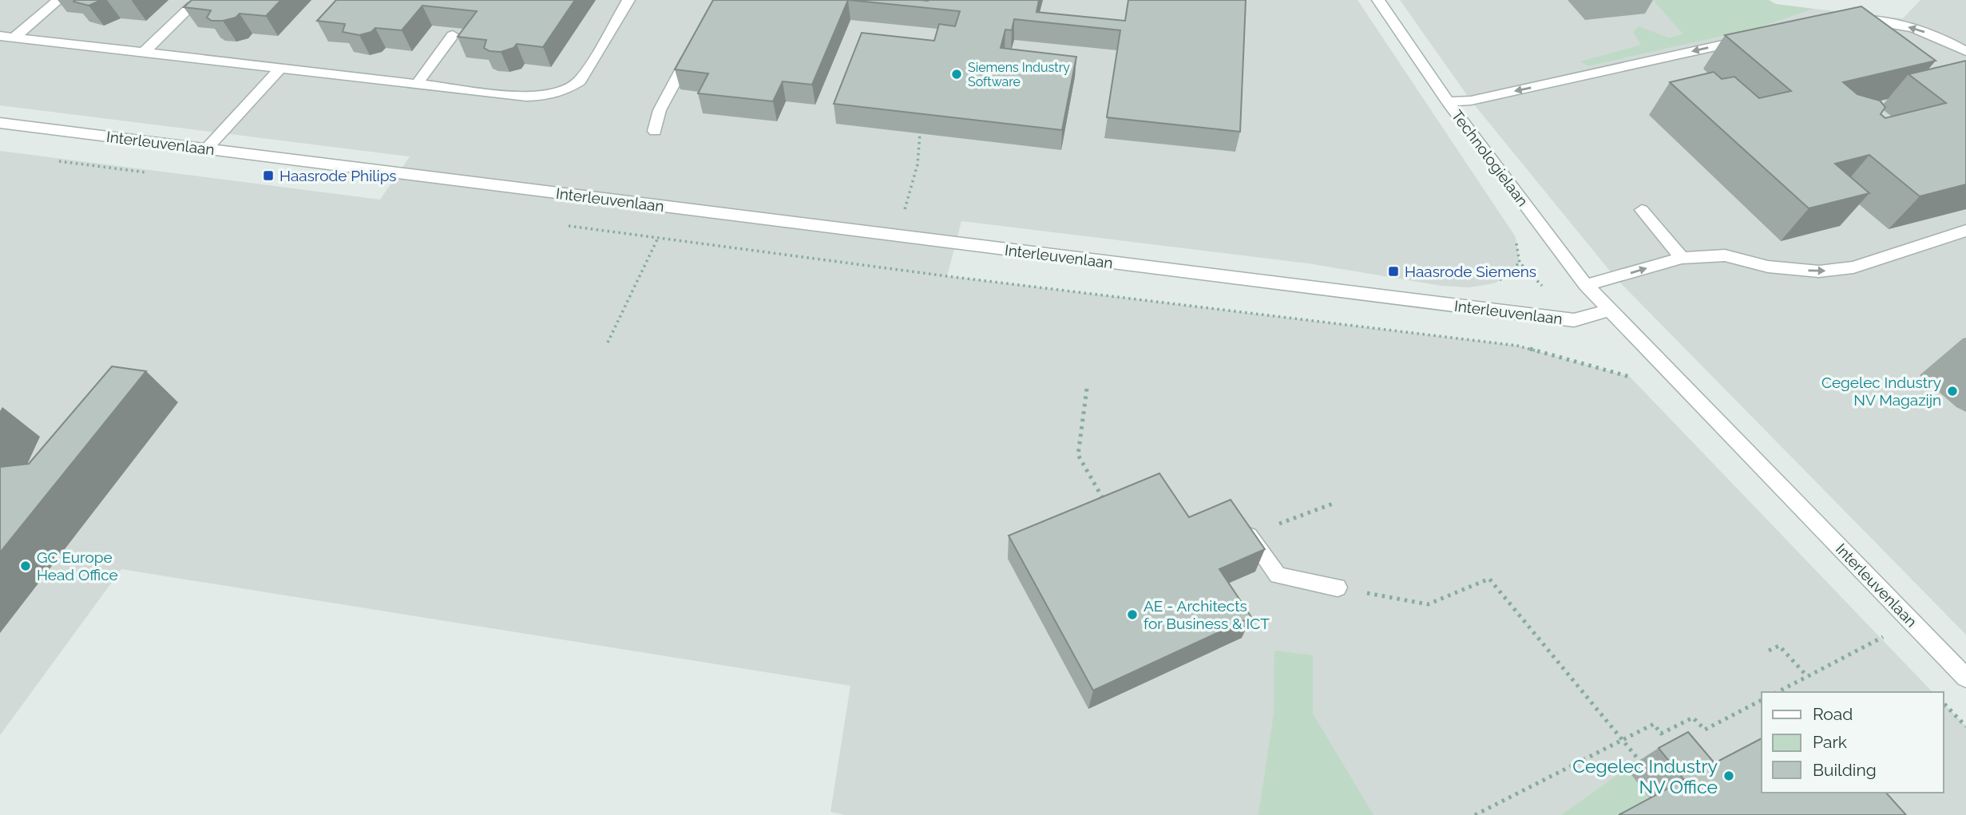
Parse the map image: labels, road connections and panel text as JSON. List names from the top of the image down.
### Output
{
  "streets": {
    "street": ["Interleuvenlaan", "Technologielaan"]
  },
  "crossings": [
    ["Interleuvenlaan", "Technologielaan"]
  ],
  "places": {
    "other": [
      "Siemens Industry Software",
      "Cegelec Industry NV Magazijn",
      "GC Europe Head Office",
      "AE - Architects for Business & ICT",
      "Cegelec Industry NV Office"
    ],
    "transit": ["Haasrode Philips", "Haasrode Siemens"]
  },
  "legend": ["Road", "Park", "Building"]
}
